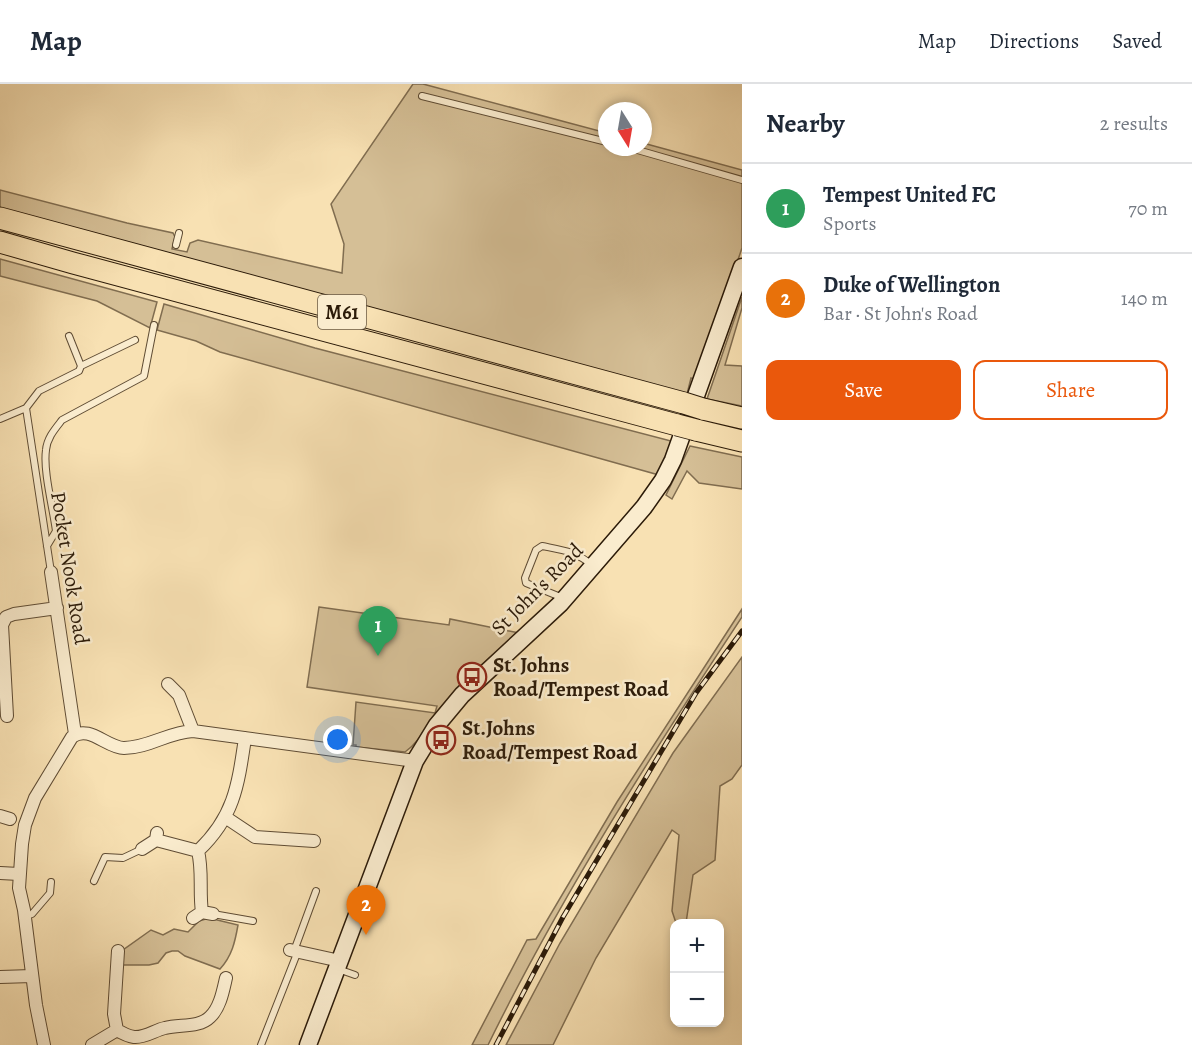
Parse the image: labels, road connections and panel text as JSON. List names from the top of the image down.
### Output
{
  "streets": {
    "highway": ["M61"],
    "street": ["Pocket Nook Road", "St John's Road"]
  },
  "crossings": [
    ["M61", "St John's Road"]
  ],
  "places": {
    "bus stop": ["St. Johns Road/Tempest Road", "St.Johns Road/Tempest Road"]
  },
  "north": "bottom",
  "page": {
    "header": "Map",
    "nav": ["Map", "Directions", "Saved"],
    "heading": ["Nearby", "2 results"],
    "list": [
      {
        "mark": "1",
        "name": "Tempest United FC",
        "note": "Sports",
        "value": "70 m"
      },
      {
        "mark": "2",
        "name": "Duke of Wellington",
        "note": "Bar · St John's Road",
        "value": "140 m"
      }
    ],
    "buttons": ["Save", "Share"],
    "pins": ["1", "2"],
    "map_buttons": ["+", "−"]
  }
}
